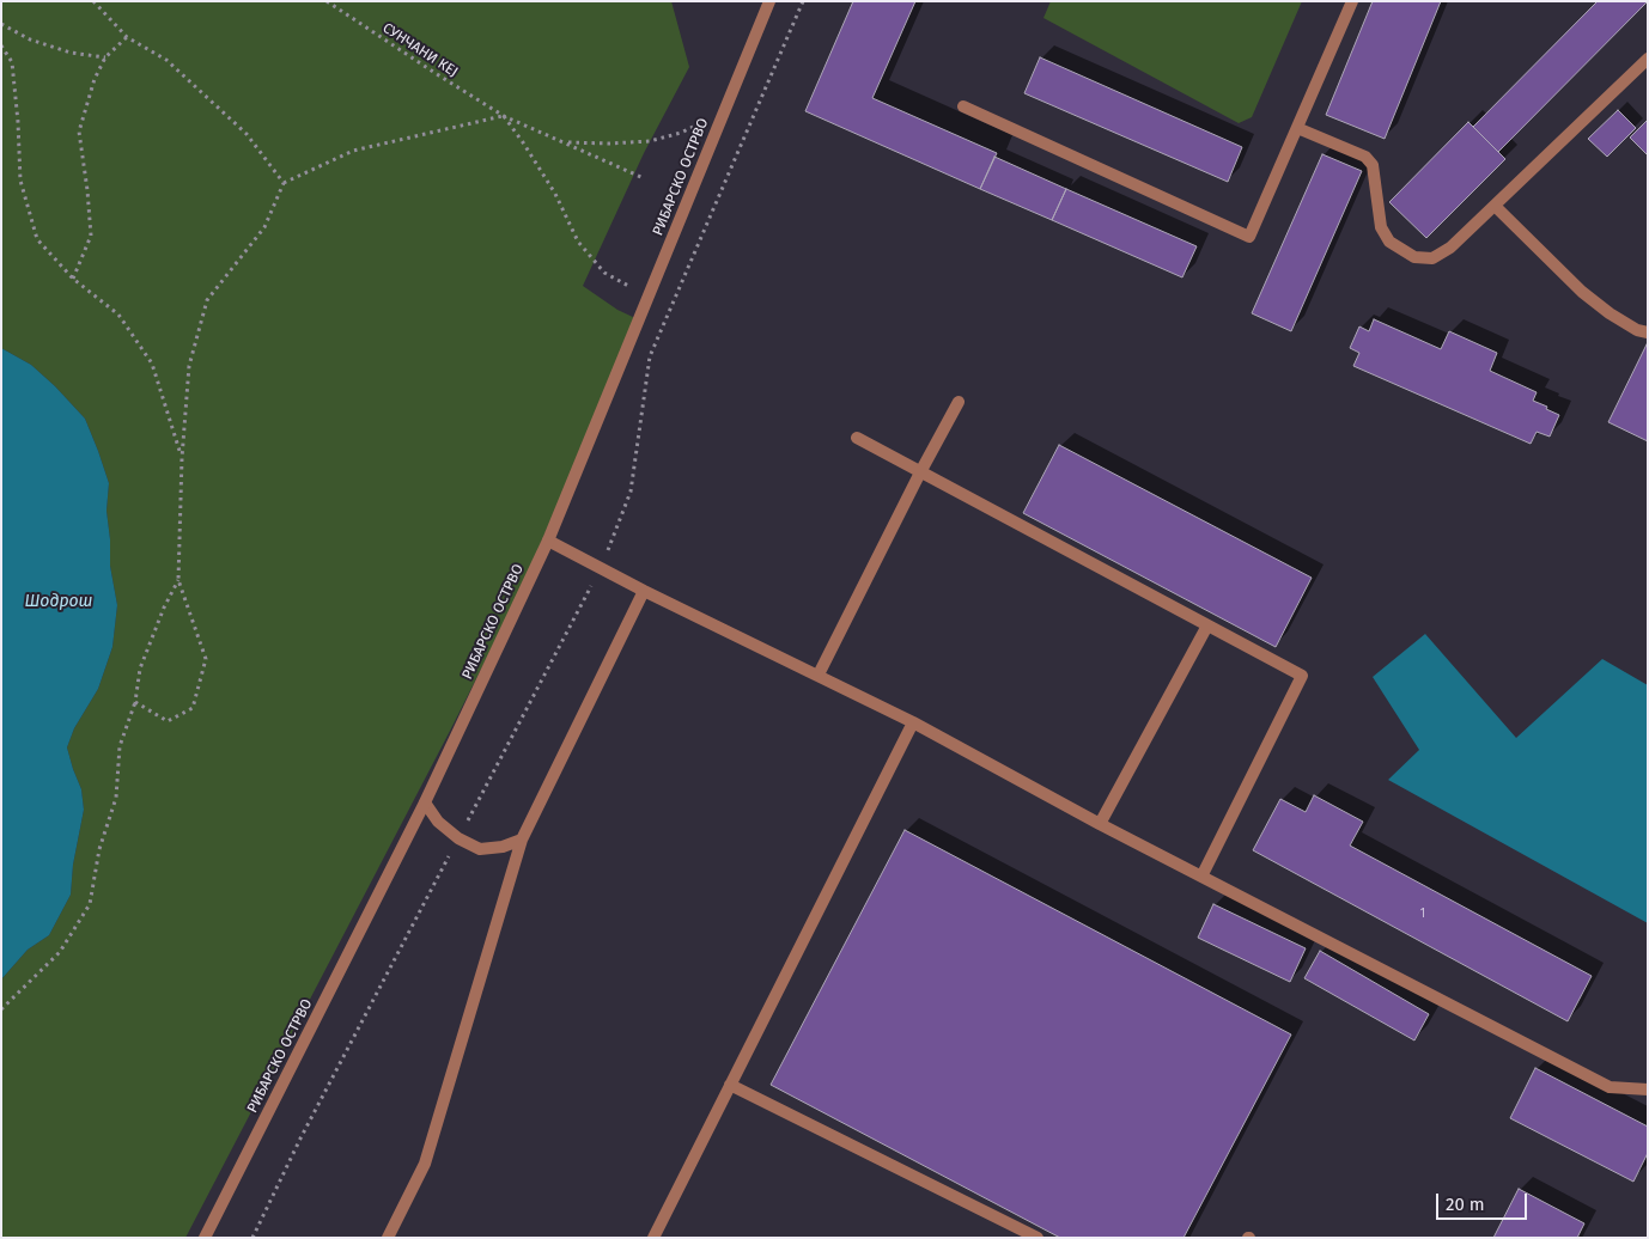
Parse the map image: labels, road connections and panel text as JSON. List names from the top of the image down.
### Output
{
  "streets": {
    "street": ["РИБАРСКО ОСТРВО"],
    "path": ["СУНЧАНИ КЕЈ"]
  },
  "water": ["Шодрош"],
  "house_numbers": ["1"],
  "scale_bar": "20 m"
}
